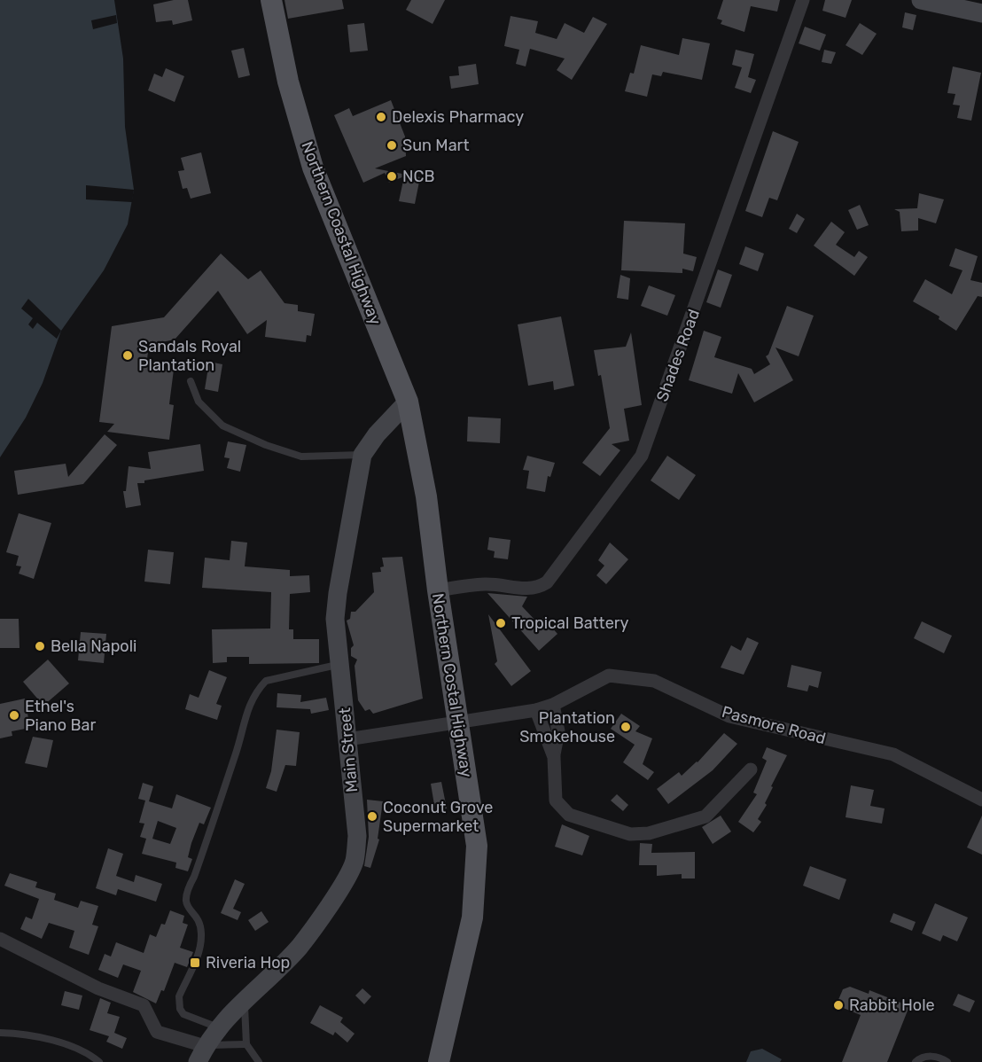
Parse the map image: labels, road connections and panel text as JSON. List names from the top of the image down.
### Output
{
  "streets": {
    "main road": ["Northern Coastal Highway", "Northern Costal Highway"],
    "street": ["Shades Road", "Pasmore Road", "Main Street"]
  },
  "crossings": [
    ["Northern Coastal Highway", "Northern Costal Highway"],
    ["Northern Coastal Highway", "Main Street"],
    ["Shades Road", "Northern Costal Highway"],
    ["Northern Costal Highway", "Pasmore Road"],
    ["Northern Costal Highway", "Main Street"],
    ["Pasmore Road", "Main Street"]
  ],
  "places": {
    "other": [
      "Delexis Pharmacy",
      "Sun Mart",
      "NCB",
      "Sandals Royal Plantation",
      "Tropical Battery",
      "Bella Napoli",
      "Ethel's Piano Bar",
      "Plantation Smokehouse",
      "Coconut Grove Supermarket",
      "Rabbit Hole"
    ],
    "transit": ["Riveria Hop"]
  }
}
